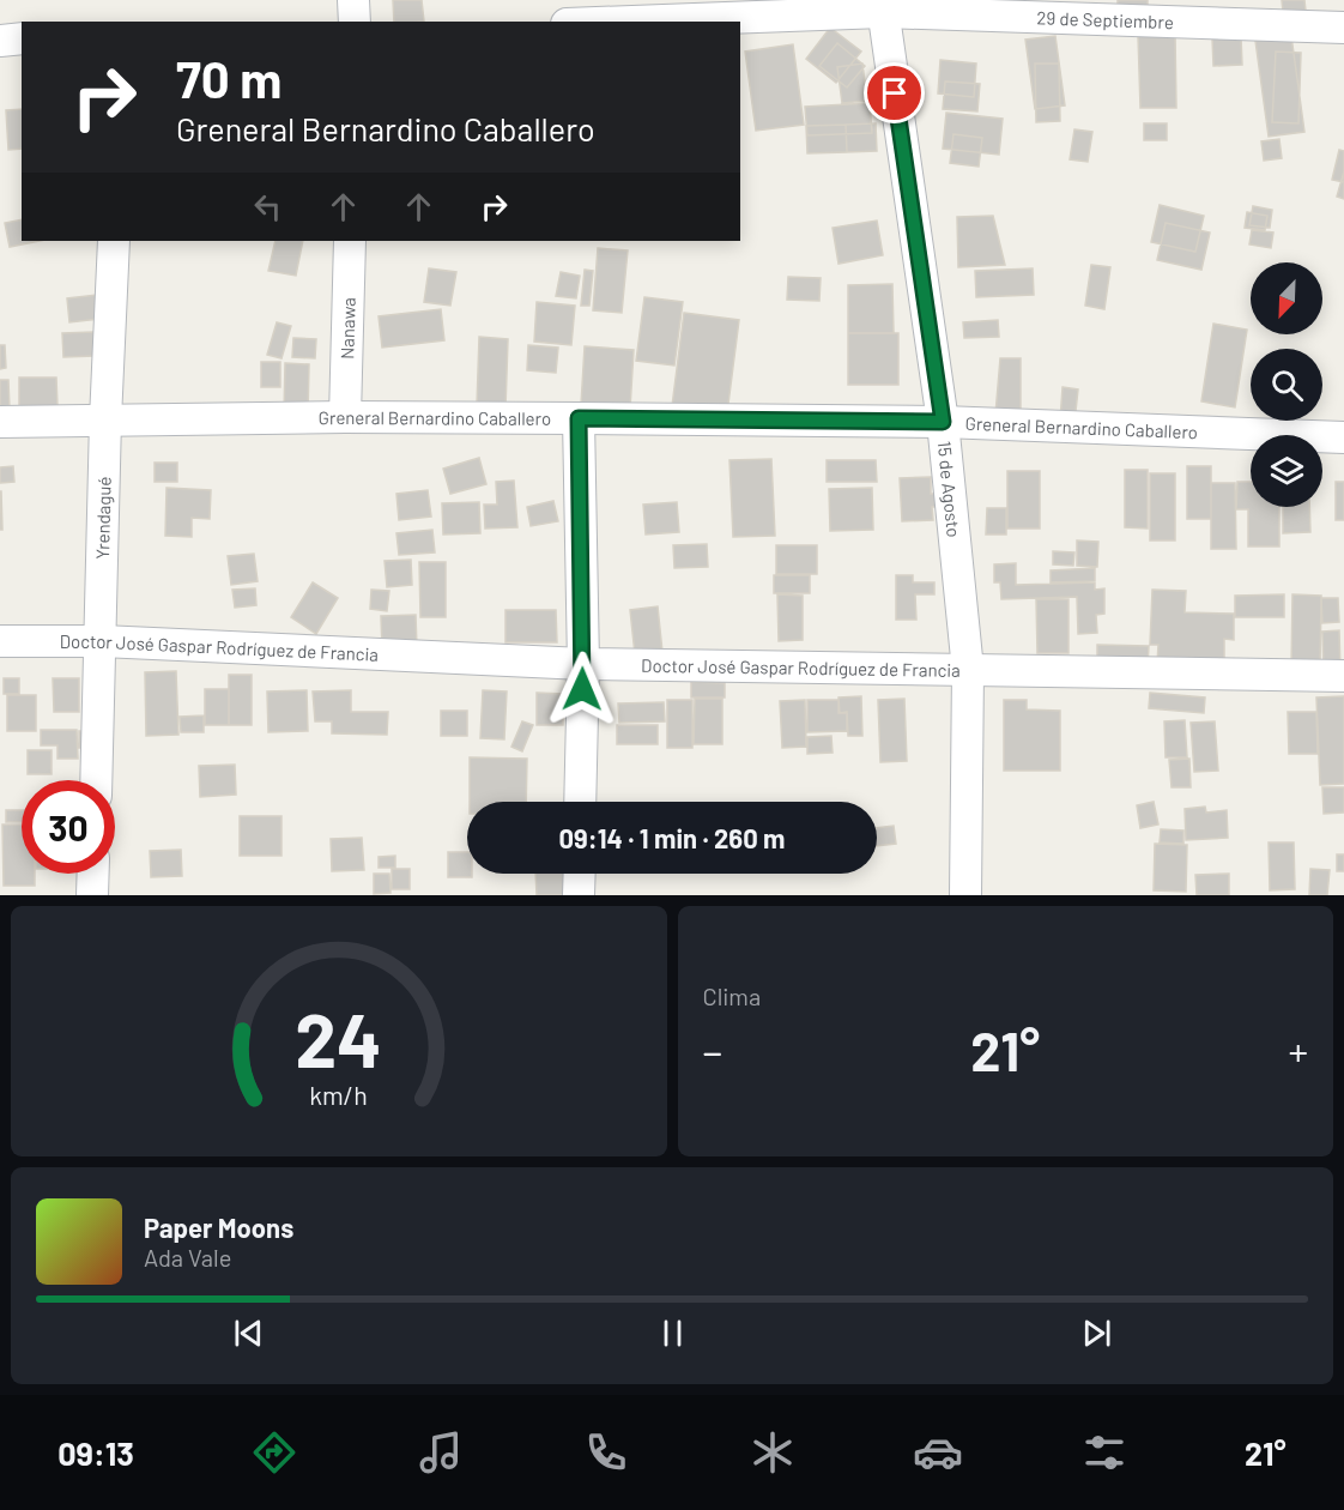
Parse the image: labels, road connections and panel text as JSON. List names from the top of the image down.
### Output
{
  "streets": {
    "street": [
      "29 de Septiembre",
      "Nanawa",
      "Greneral Bernardino Caballero",
      "15 de Agosto",
      "Yrendagué",
      "Doctor José Gaspar Rodríguez de Francia"
    ]
  },
  "crossings": [
    ["29 de Septiembre", "15 de Agosto"],
    ["Nanawa", "Greneral Bernardino Caballero"],
    ["Greneral Bernardino Caballero", "15 de Agosto"],
    ["Greneral Bernardino Caballero", "Yrendagué"],
    ["15 de Agosto", "Doctor José Gaspar Rodríguez de Francia"],
    ["Yrendagué", "Doctor José Gaspar Rodríguez de Francia"]
  ],
  "north": "bottom left",
  "page": {
    "turn": ["70 m", "Greneral Bernardino Caballero"],
    "limit": "30",
    "trip": "09:14 · 1 min · 260 m",
    "tile": "Clima",
    "heat": ["−", "21°", "+"],
    "song": ["Paper Moons", "Ada Vale"],
    "tabs": ["09:13", "21°"],
    "gauge": ["24", "km/h"]
  }
}
